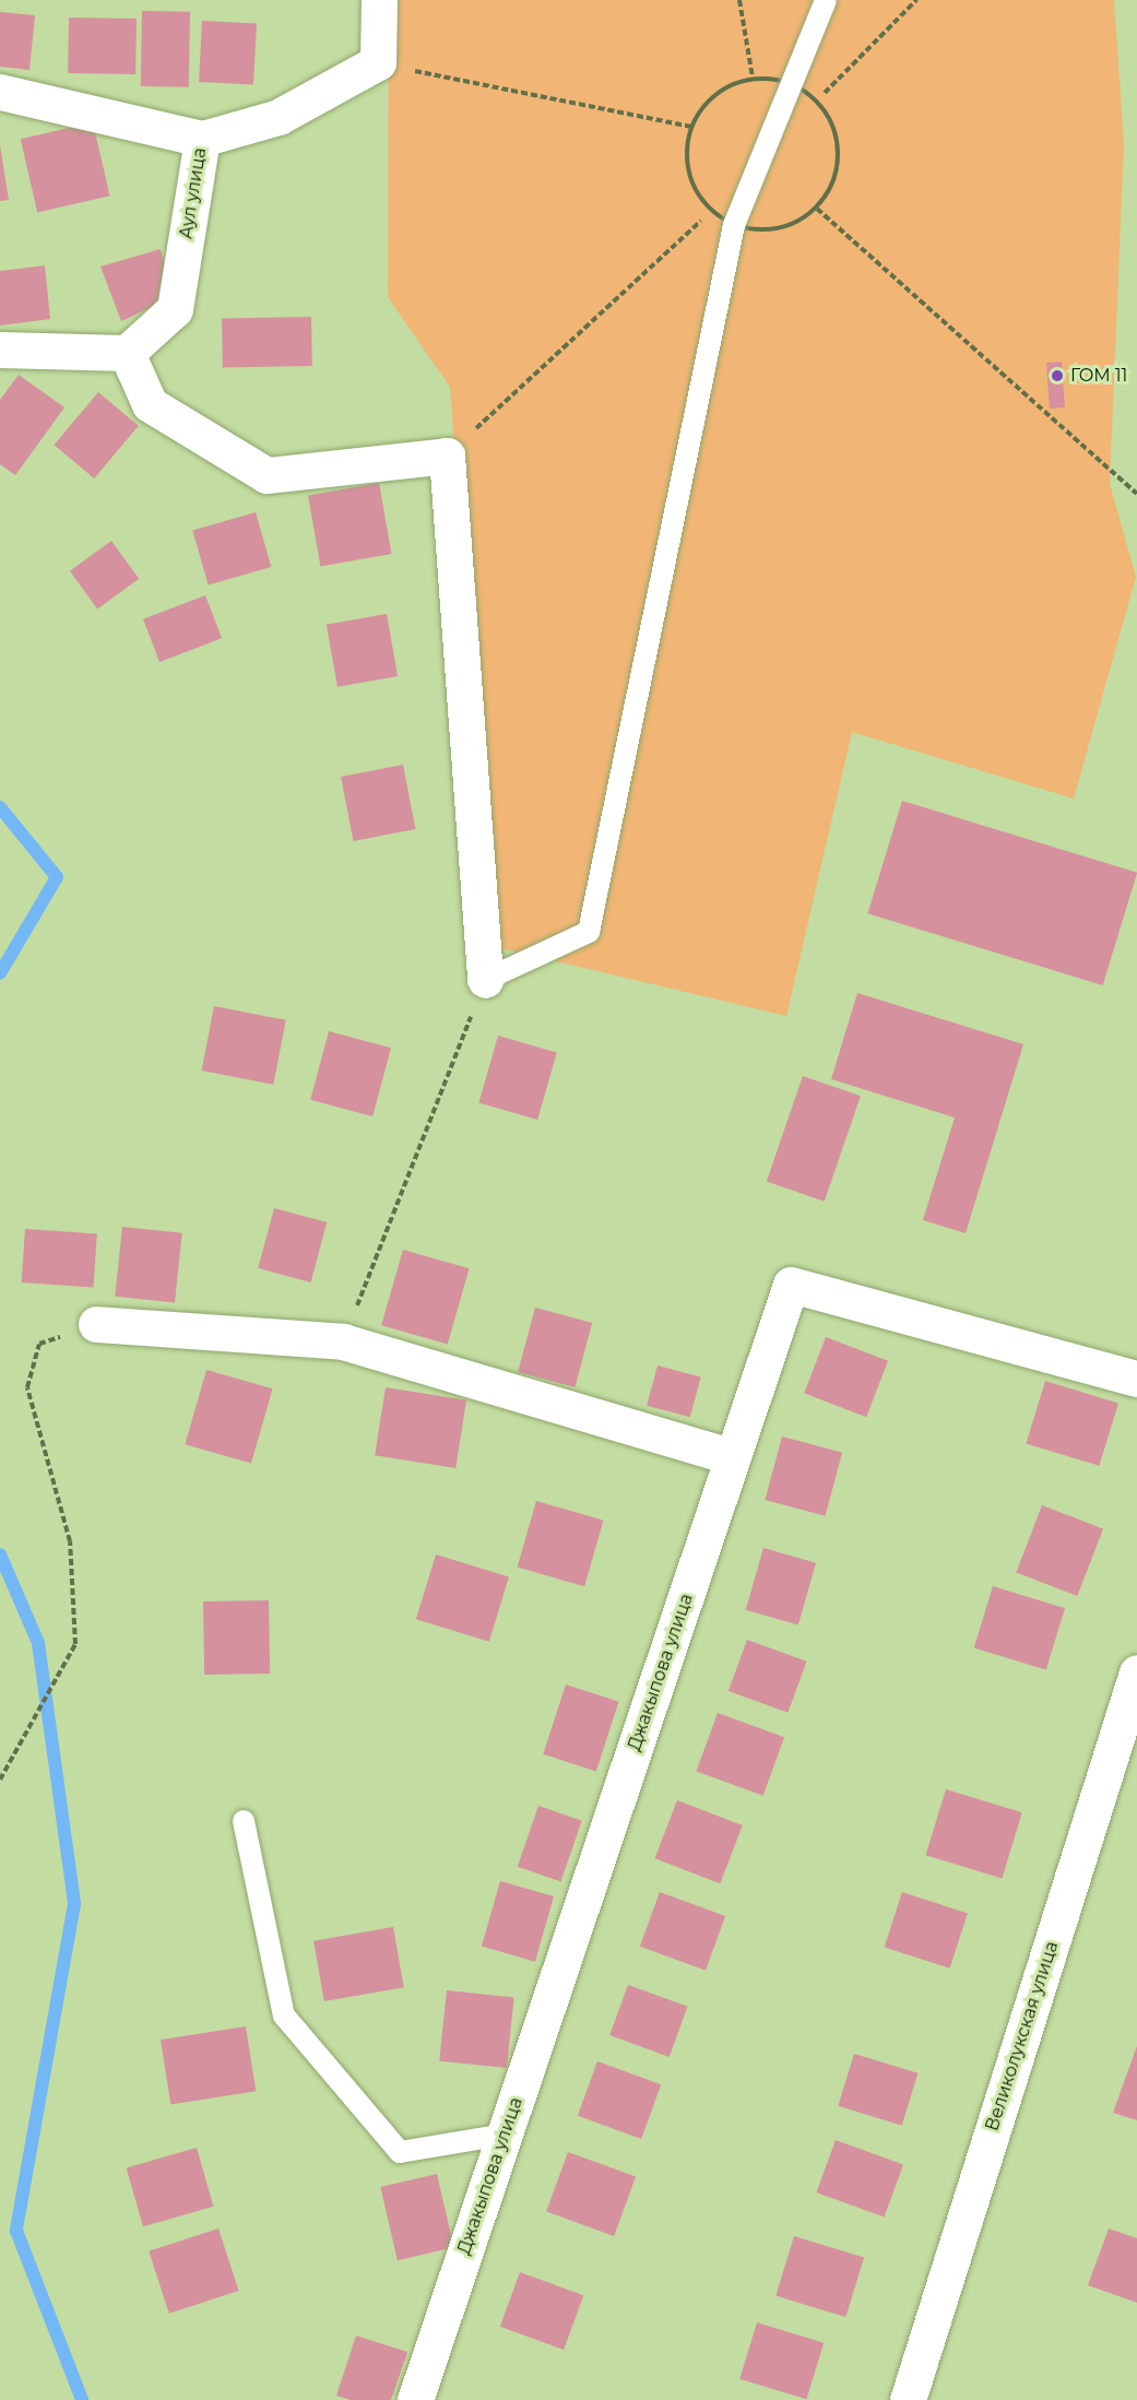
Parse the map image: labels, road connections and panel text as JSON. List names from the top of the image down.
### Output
{
  "streets": {
    "street": ["Аул улица", "Джакыпова улица", "Великолукская улица"]
  },
  "places": ["ГОМ 11"]
}
